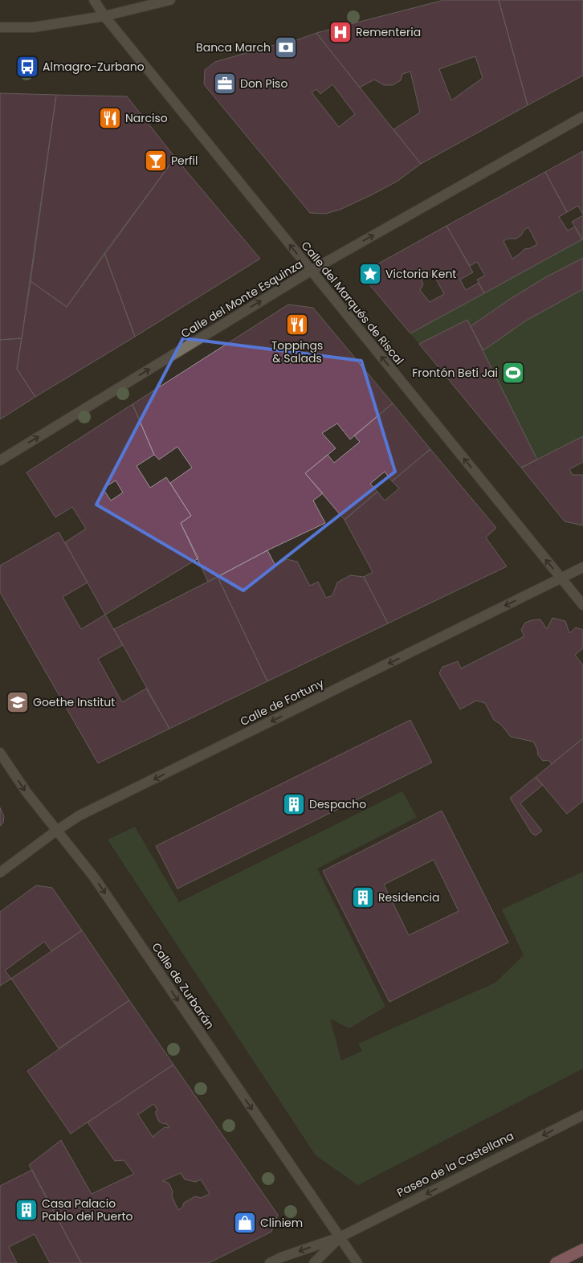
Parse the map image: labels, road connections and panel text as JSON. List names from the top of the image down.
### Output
{
  "streets": {
    "street": [
      "Calle del Monte Esquinza",
      "Calle del Marqués de Riscal",
      "Calle de Fortuny",
      "Calle de Zurbarán",
      "Paseo de la Castellana"
    ]
  },
  "crossings": [
    ["Calle del Monte Esquinza", "Calle del Marqués de Riscal"],
    ["Calle del Marqués de Riscal", "Calle de Fortuny"],
    ["Calle de Fortuny", "Calle de Zurbarán"],
    ["Calle de Zurbarán", "Paseo de la Castellana"]
  ],
  "one_way": [
    "Calle del Monte Esquinza",
    "Calle del Marqués de Riscal",
    "Calle de Fortuny",
    "Calle de Zurbarán",
    "Paseo de la Castellana"
  ],
  "places": {
    "hospital": ["Rementeria"],
    "bank": ["Banca March"],
    "bus stop": ["Almagro-Zurbano"],
    "office": ["Don Piso"],
    "restaurant": ["Narciso", "Toppings & Salads"],
    "bar": ["Perfil"],
    "place": ["Victoria Kent"],
    "sports": ["Frontón Beti Jai"],
    "school or university": ["Goethe Institut"],
    "building": ["Despacho", "Residencia", "Casa Palacio Pablo del Puerto"],
    "shop": ["Cliniem"]
  }
}
